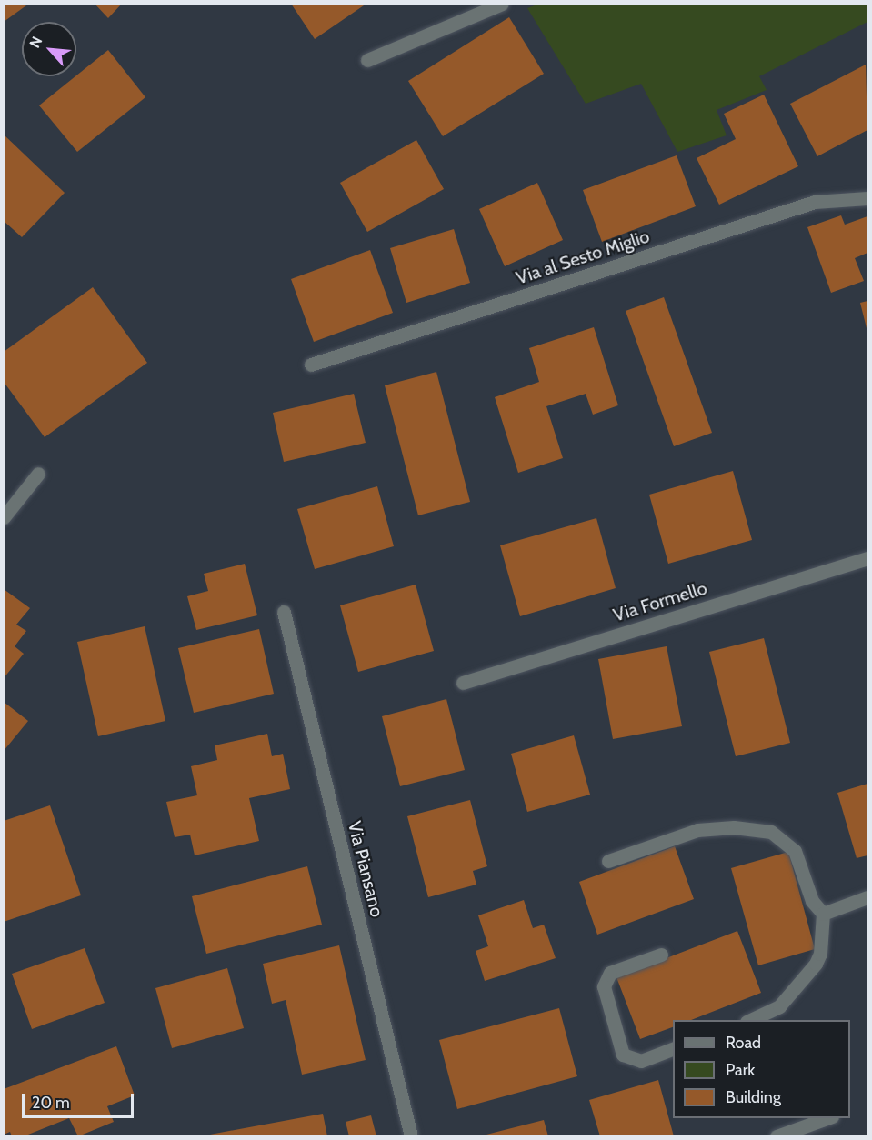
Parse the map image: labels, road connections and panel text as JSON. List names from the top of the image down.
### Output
{
  "streets": {
    "street": ["Via al Sesto Miglio", "Via Formello", "Via Piansano"]
  },
  "legend": ["Road", "Park", "Building"],
  "scale_bar": "20 m",
  "north": "top left"
}
